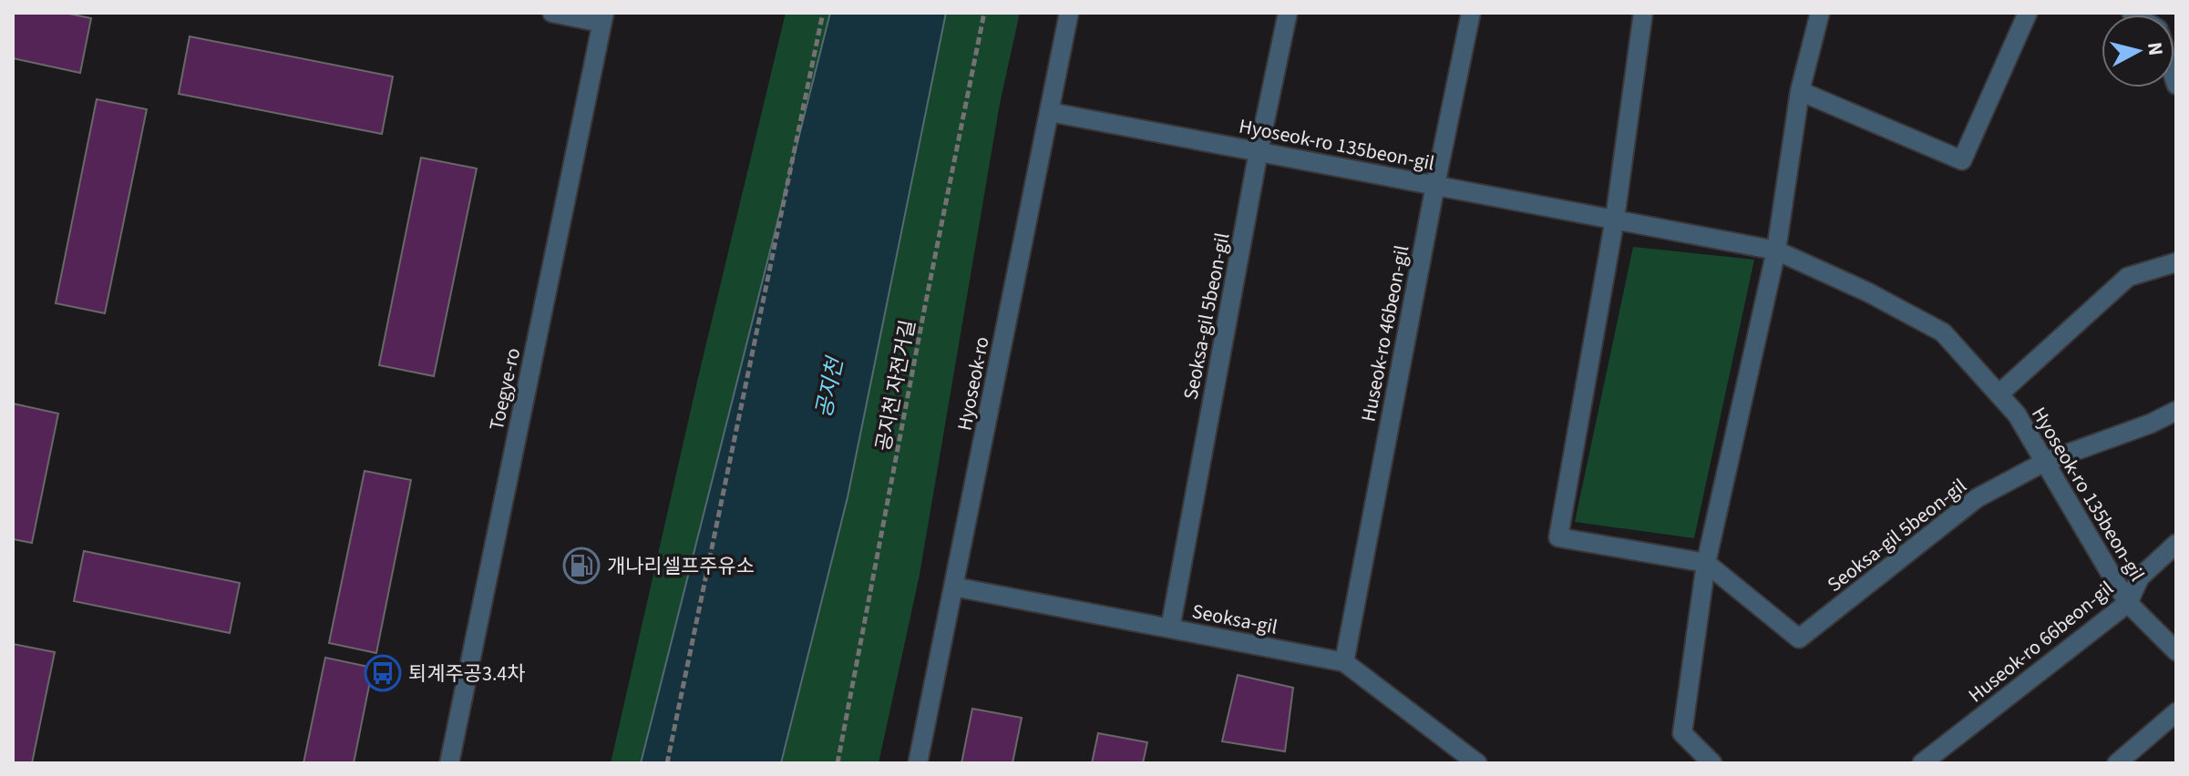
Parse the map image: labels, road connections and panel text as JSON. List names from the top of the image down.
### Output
{
  "streets": {
    "street": [
      "Hyoseok-ro 135beon-gil",
      "Seoksa-gil 5beon-gil",
      "Huseok-ro 46beon-gil",
      "Hyoseok-ro",
      "Toegye-ro",
      "Seoksa-gil",
      "Huseok-ro 66beon-gil"
    ],
    "path": ["공지천 자전거길"]
  },
  "crossings": [
    ["Hyoseok-ro 135beon-gil", "Seoksa-gil 5beon-gil"],
    ["Hyoseok-ro 135beon-gil", "Huseok-ro 46beon-gil"],
    ["Hyoseok-ro 135beon-gil", "Hyoseok-ro"],
    ["Hyoseok-ro 135beon-gil", "Huseok-ro 66beon-gil"],
    ["Seoksa-gil 5beon-gil", "Seoksa-gil"],
    ["Huseok-ro 46beon-gil", "Seoksa-gil"],
    ["Hyoseok-ro", "Seoksa-gil"]
  ],
  "water": ["공지천"],
  "places": {
    "fuel station": ["개나리셀프주유소"],
    "bus stop": ["퇴계주공3.4차"]
  },
  "north": "right"
}
